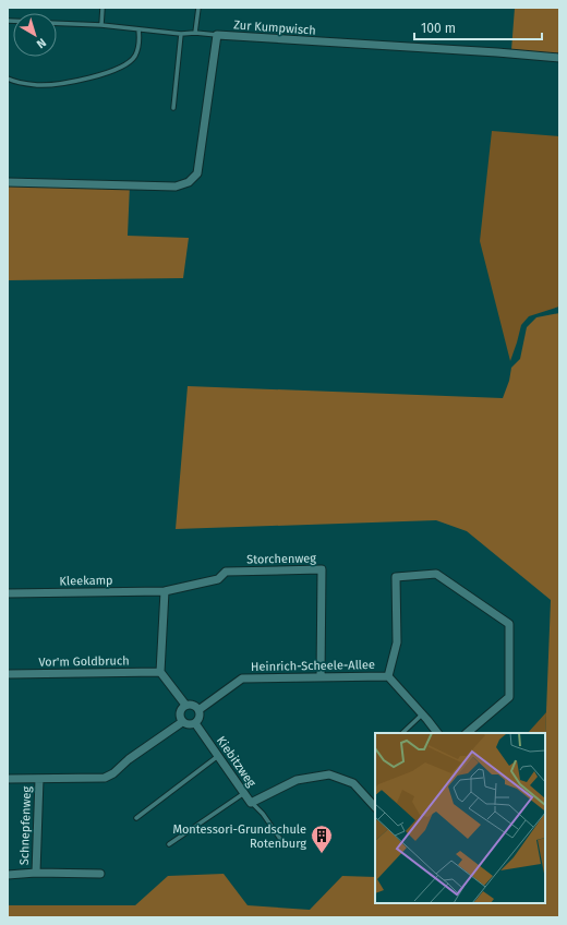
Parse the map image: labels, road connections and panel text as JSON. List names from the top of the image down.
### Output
{
  "streets": {
    "street": [
      "Zur Kumpwisch",
      "Storchenweg",
      "Kleekamp",
      "Vor'm Goldbruch",
      "Heinrich-Scheele-Allee",
      "Kiebitzweg",
      "Schnepfenweg"
    ]
  },
  "crossings": [
    ["Storchenweg", "Kleekamp"],
    ["Storchenweg", "Heinrich-Scheele-Allee"],
    ["Heinrich-Scheele-Allee", "Kiebitzweg"]
  ],
  "places": {
    "building": ["Montessori-Grundschule Rotenburg"]
  },
  "scale_bar": "100 m",
  "north": "bottom right"
}
